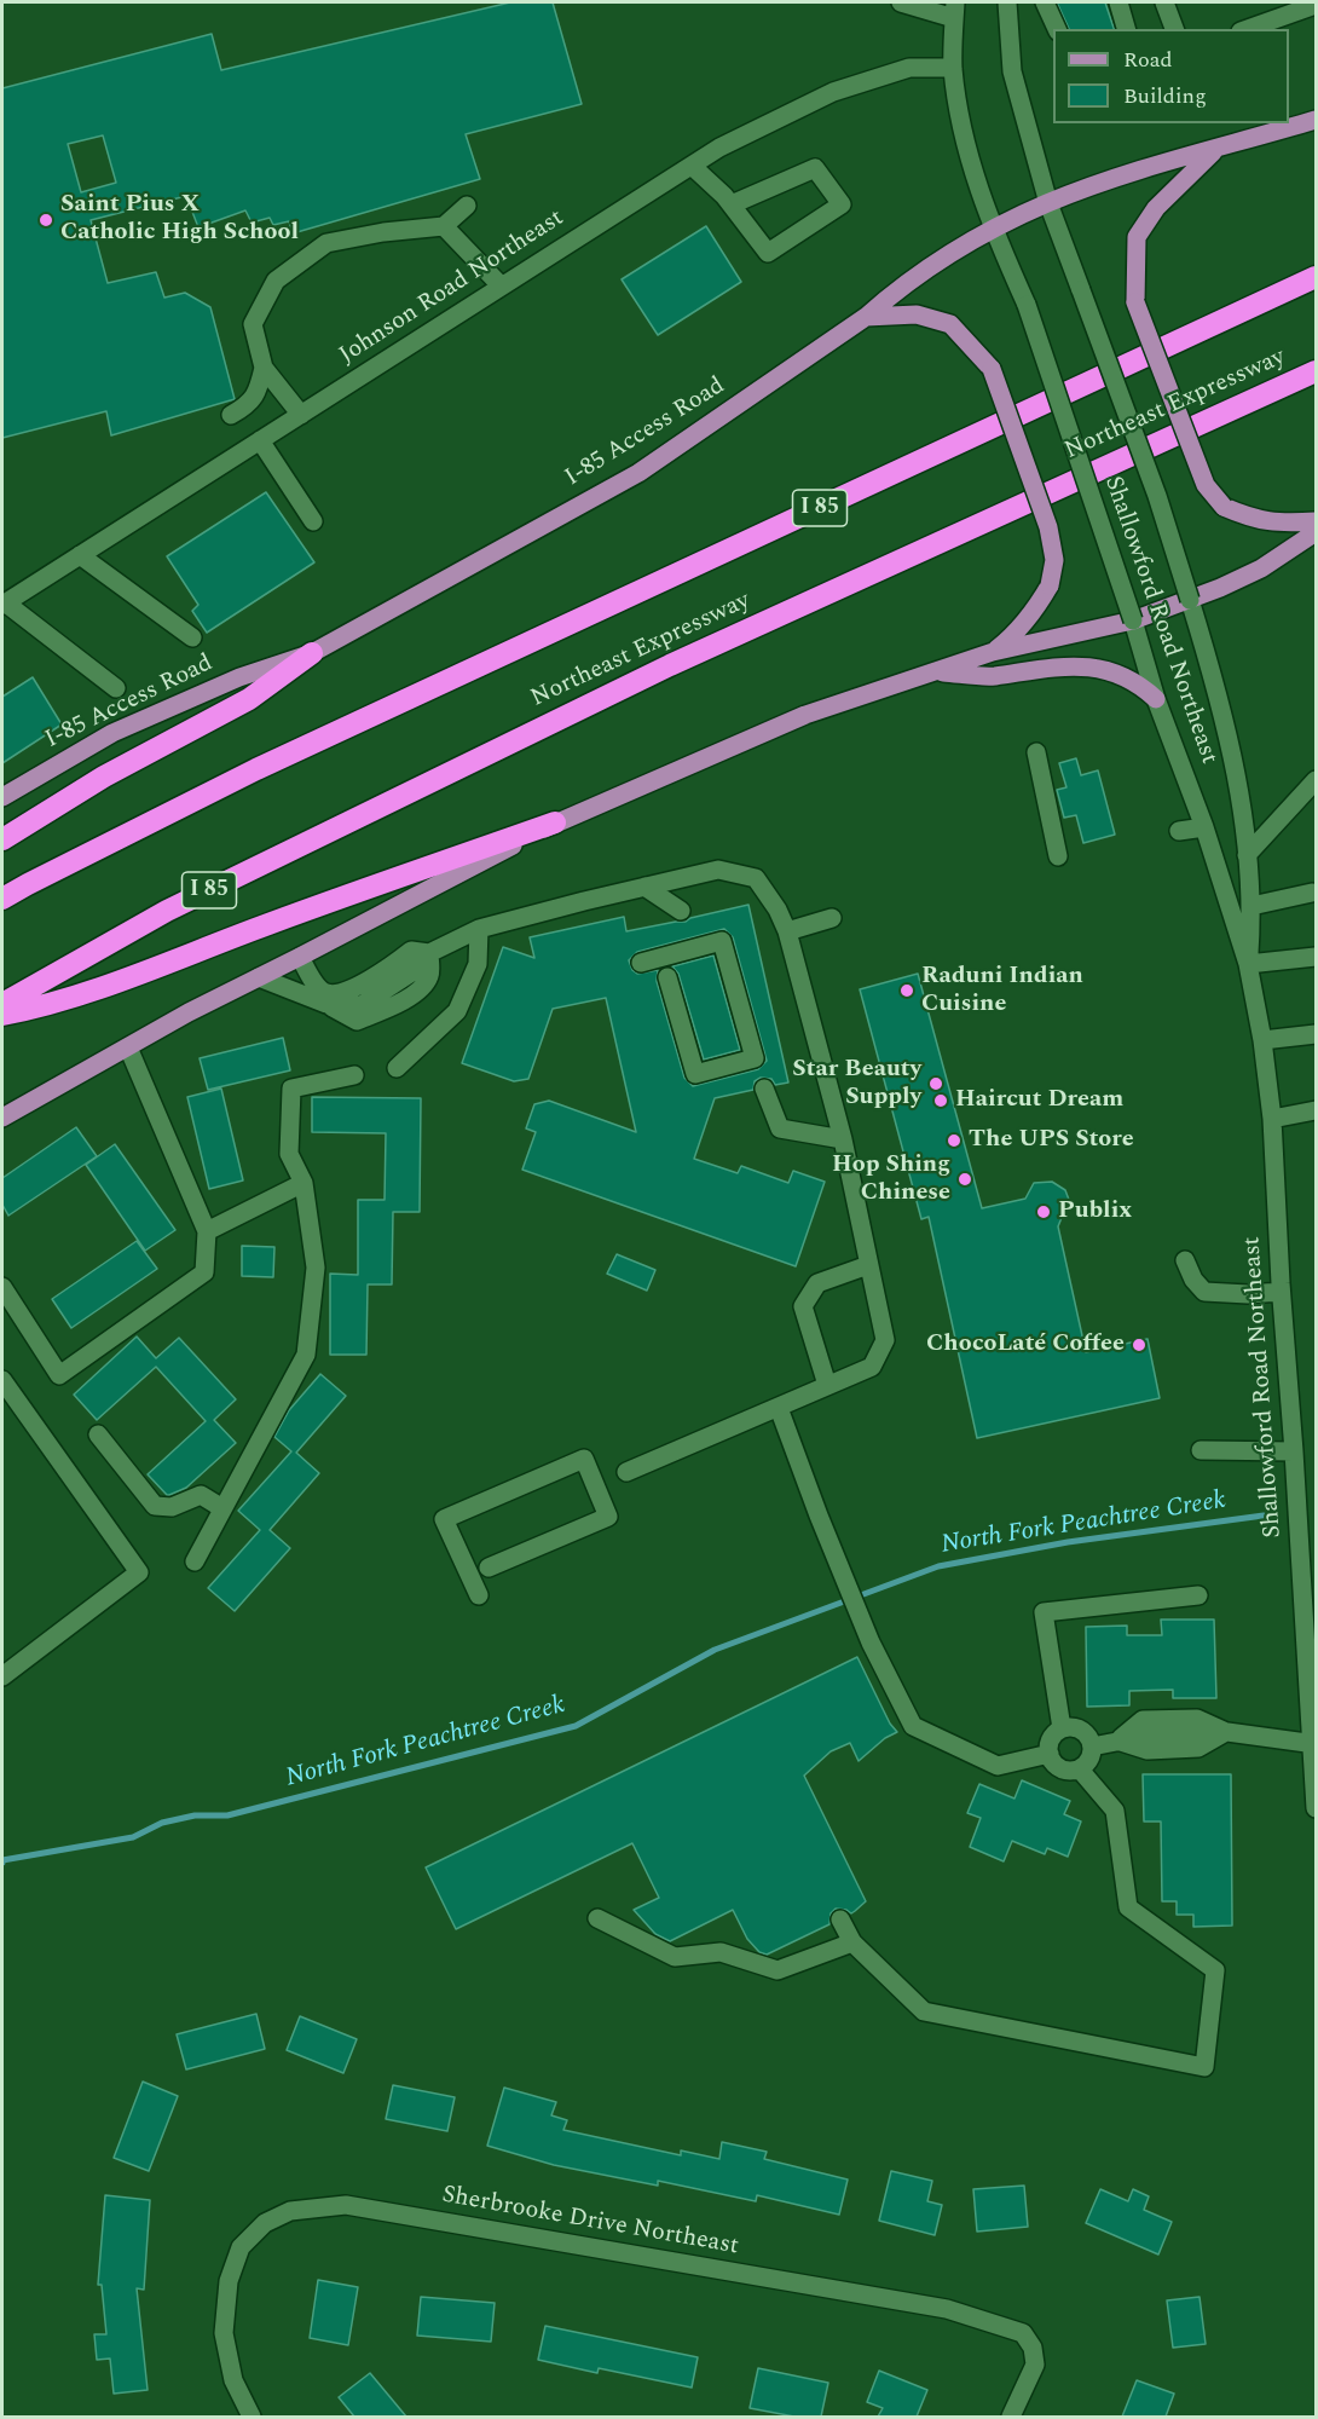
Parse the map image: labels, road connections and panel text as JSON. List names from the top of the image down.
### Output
{
  "streets": {
    "highway": ["Northeast Expressway", "I 85"],
    "main road": ["I-85 Access Road"],
    "street": ["Johnson Road Northeast", "Shallowford Road Northeast", "Sherbrooke Drive Northeast"]
  },
  "crossings": [
    ["Johnson Road Northeast", "Shallowford Road Northeast"],
    ["I-85 Access Road", "Shallowford Road Northeast"]
  ],
  "water": ["North Fork Peachtree Creek"],
  "places": [
    "Saint Pius X Catholic High School",
    "Raduni Indian Cuisine",
    "Star Beauty Supply",
    "Haircut Dream",
    "The UPS Store",
    "Hop Shing Chinese",
    "Publix",
    "ChocoLaté Coffee"
  ],
  "legend": ["Road", "Building"]
}
